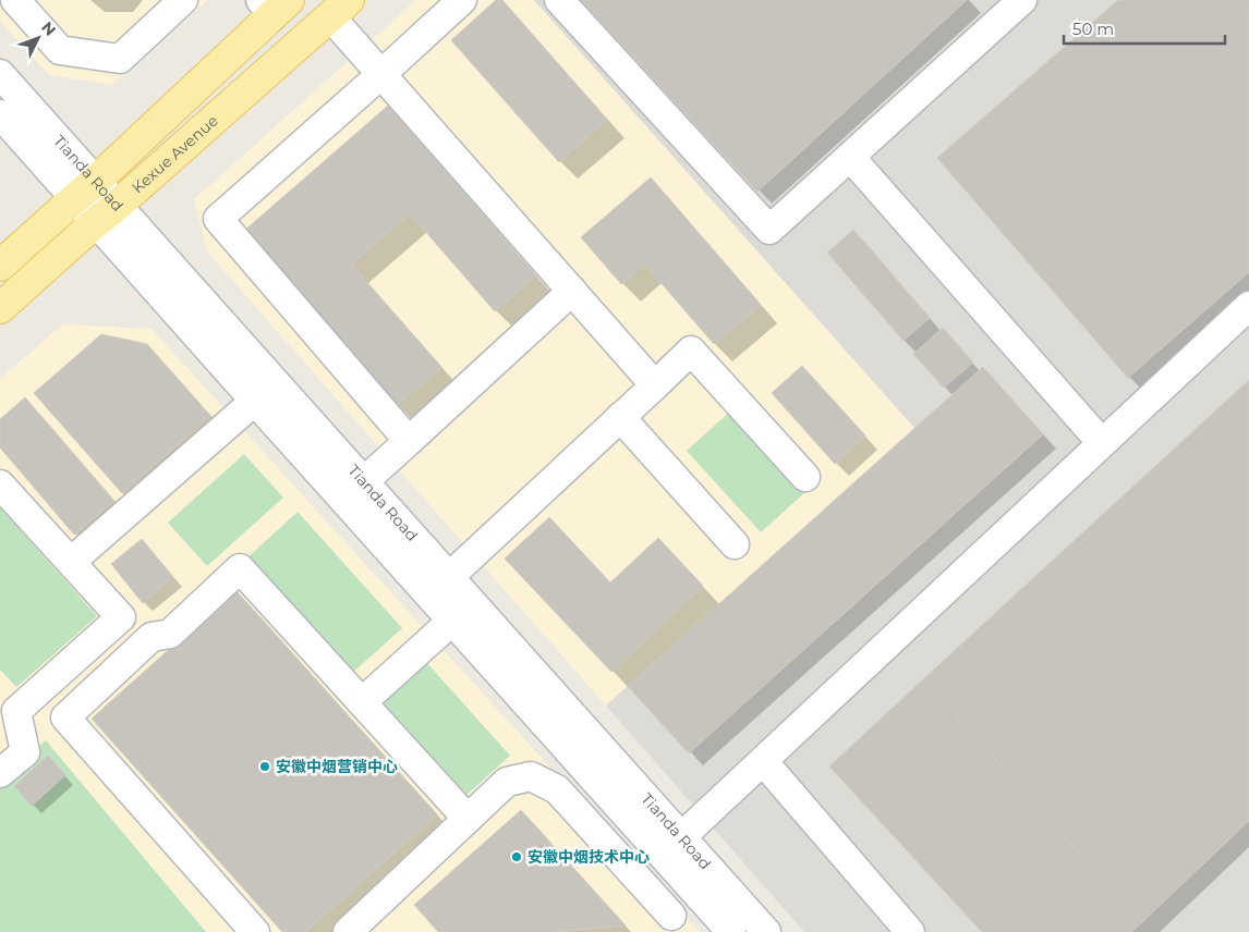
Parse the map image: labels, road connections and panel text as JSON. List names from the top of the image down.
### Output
{
  "streets": {
    "main road": ["Kexue Avenue"],
    "street": ["Tianda Road"]
  },
  "crossings": [
    ["Kexue Avenue", "Tianda Road"]
  ],
  "places": ["安徽中烟营销中心", "安徽中烟技术中心"],
  "scale_bar": "50 m",
  "north": "top right"
}
